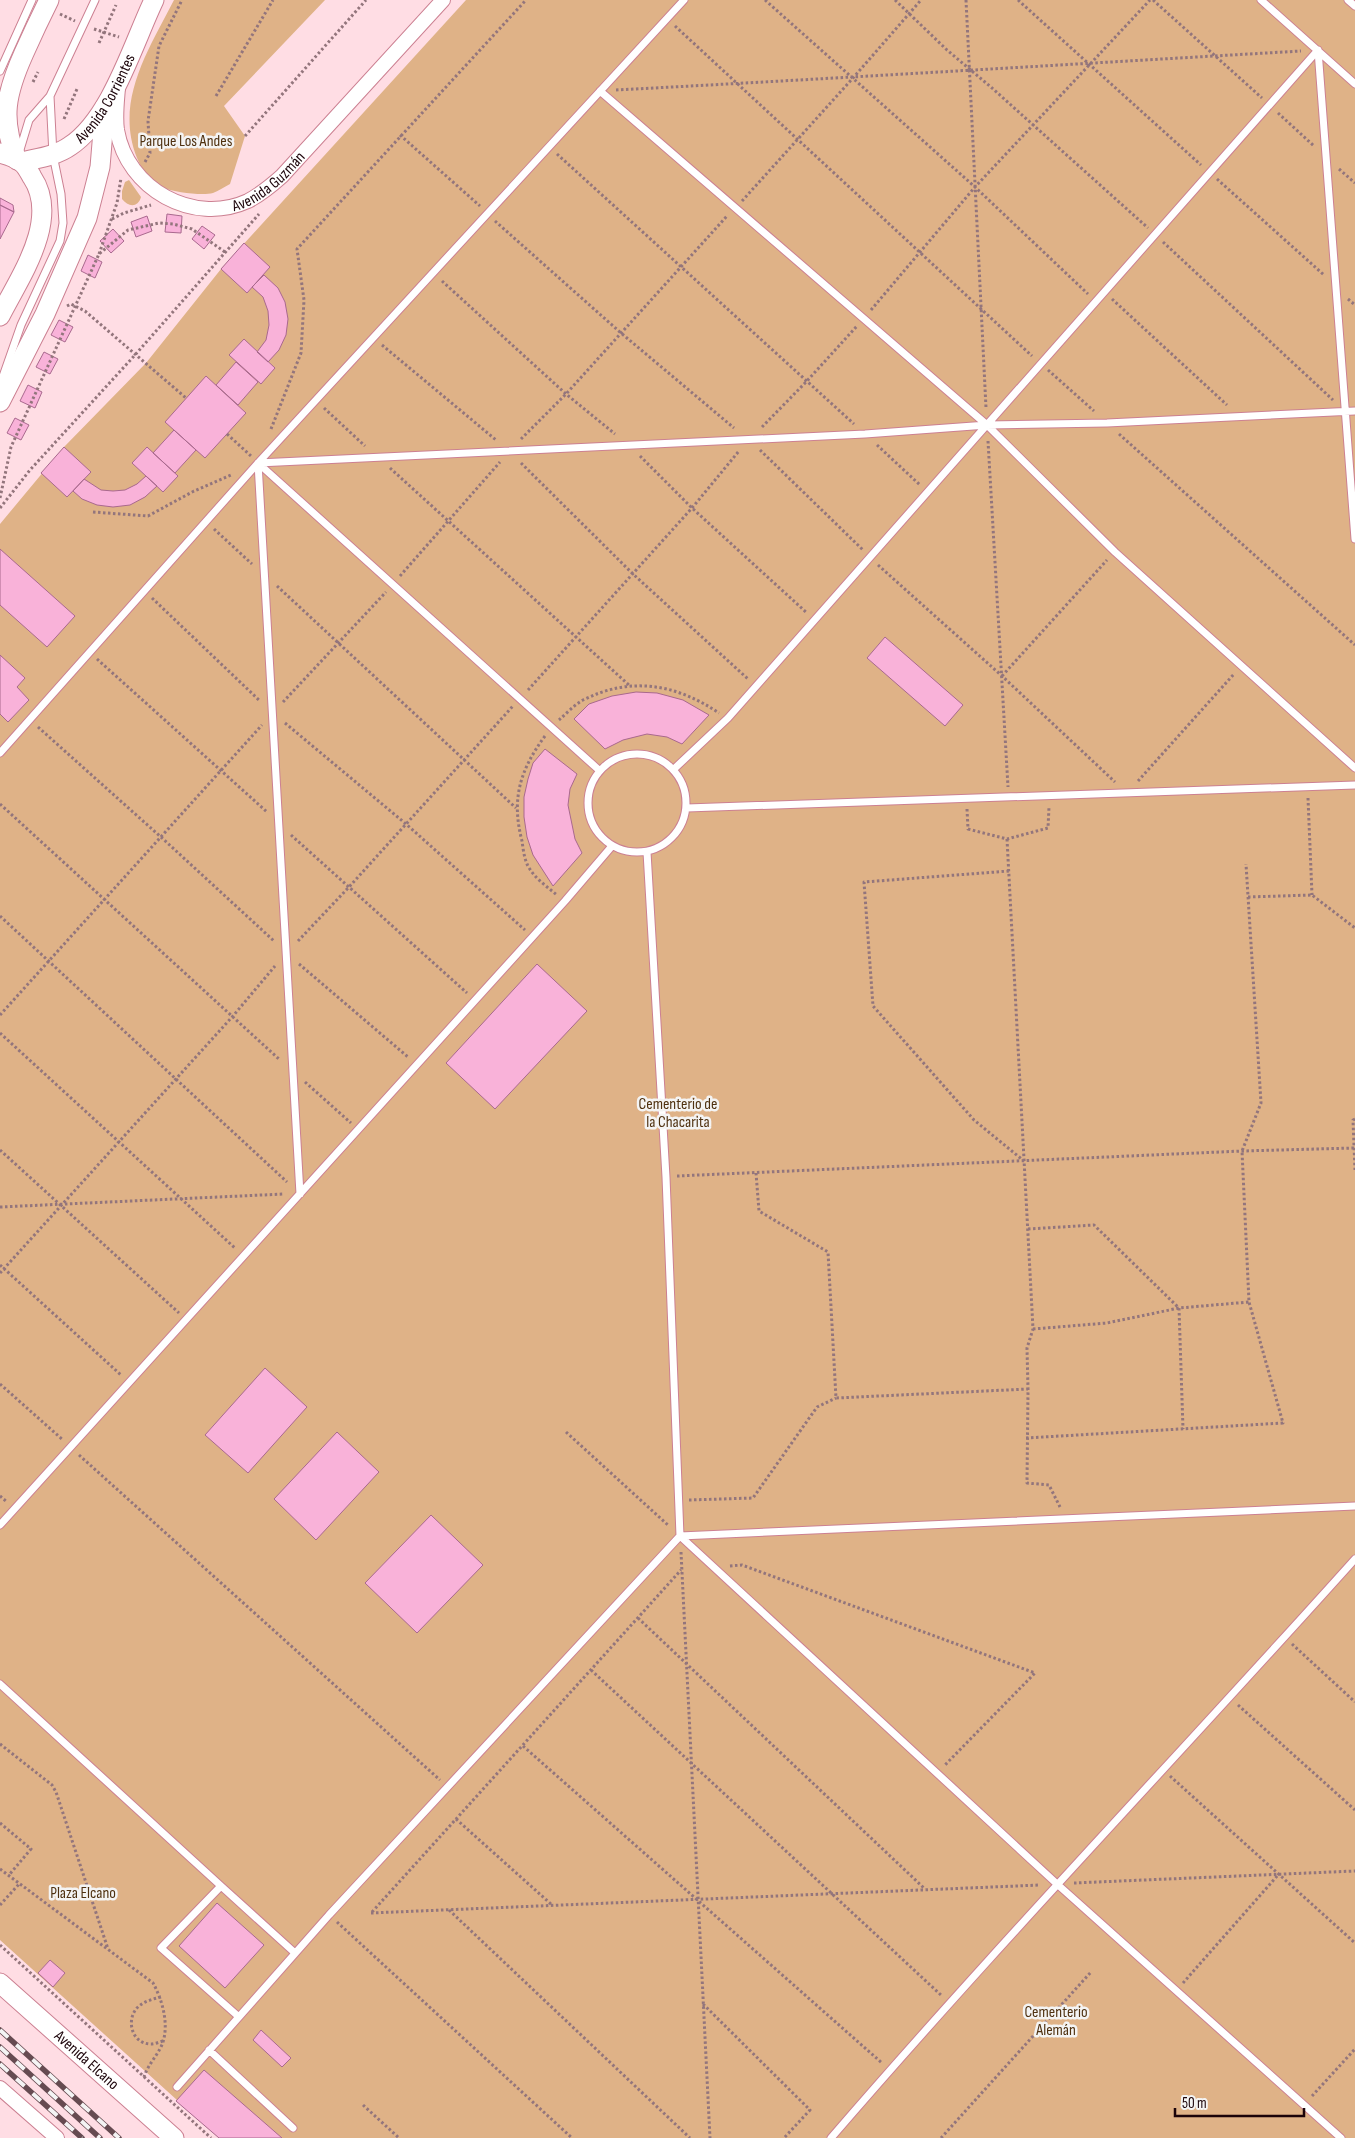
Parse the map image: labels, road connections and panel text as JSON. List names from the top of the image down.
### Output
{
  "streets": {
    "main road": ["Avenida Corrientes", "Avenida Elcano"],
    "street": ["Avenida Guzmán"]
  },
  "crossings": [
    ["Avenida Corrientes", "Avenida Guzmán"]
  ],
  "parks": [
    "Parque Los Andes",
    "Cementerio de la Chacarita",
    "Plaza Elcano",
    "Cementerio Alemán"
  ],
  "scale_bar": "50 m"
}
